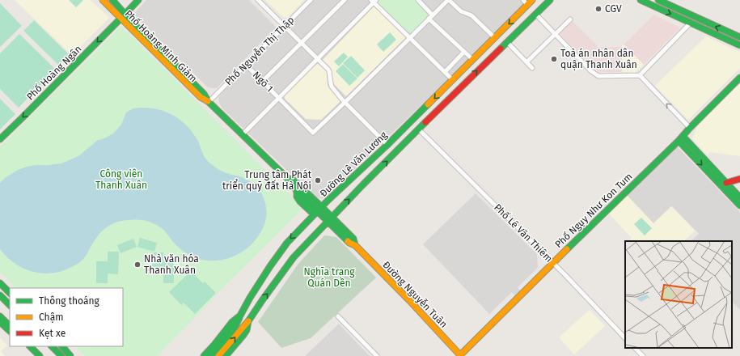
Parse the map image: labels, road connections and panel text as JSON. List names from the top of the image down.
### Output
{
  "streets": {
    "main road": [
      "Phố Hoàng Minh Giám",
      "Phố Hoàng Ngân",
      "Đường Lê Văn Lương",
      "Phố Ngụy Như Kon Tum",
      "Đường Nguyễn Tuân"
    ],
    "street": ["Phố Nguyễn Thị Thập", "Ngõ 1", "Phố Lê Văn Thiêm"]
  },
  "crossings": [
    ["Phố Hoàng Minh Giám", "Phố Nguyễn Thị Thập"],
    ["Phố Hoàng Minh Giám", "Phố Hoàng Ngân"],
    ["Phố Hoàng Minh Giám", "Đường Lê Văn Lương"],
    ["Phố Hoàng Minh Giám", "Đường Nguyễn Tuân"],
    ["Phố Nguyễn Thị Thập", "Ngõ 1"],
    ["Đường Lê Văn Lương", "Đường Nguyễn Tuân"],
    ["Phố Ngụy Như Kon Tum", "Phố Lê Văn Thiêm"],
    ["Phố Ngụy Như Kon Tum", "Đường Nguyễn Tuân"]
  ],
  "one_way": ["Phố Hoàng Ngân"],
  "parks": ["Công viên Thanh Xuân", "Nghĩa trang Quán Dền"],
  "places": [
    "CGV",
    "Toà án nhân dân quận Thanh Xuân",
    "Trung tâm Phát triển quỹ đất Hà Nội",
    "Nhà văn hóa Thanh Xuân"
  ],
  "legend": ["Thông thoáng", "Chậm", "Kẹt xe"]
}
